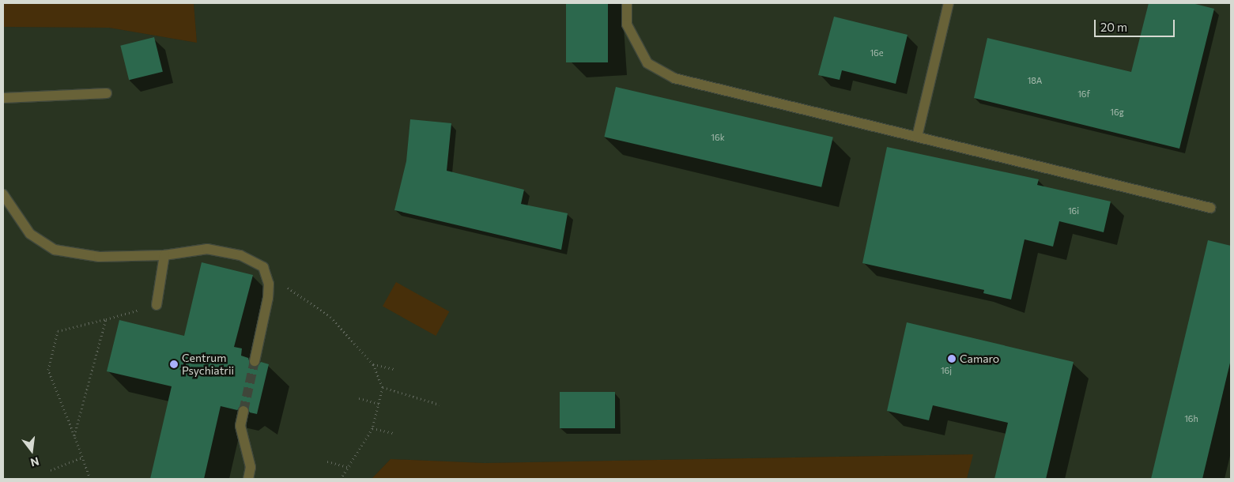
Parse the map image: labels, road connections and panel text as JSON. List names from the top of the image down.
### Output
{
  "places": ["Camaro", "Centrum Psychiatrii"],
  "house_numbers": [
    "16e",
    "18A",
    "16f",
    "16g",
    "16k",
    "16i",
    "16j",
    "16h"
  ],
  "scale_bar": "20 m",
  "north": "bottom"
}
